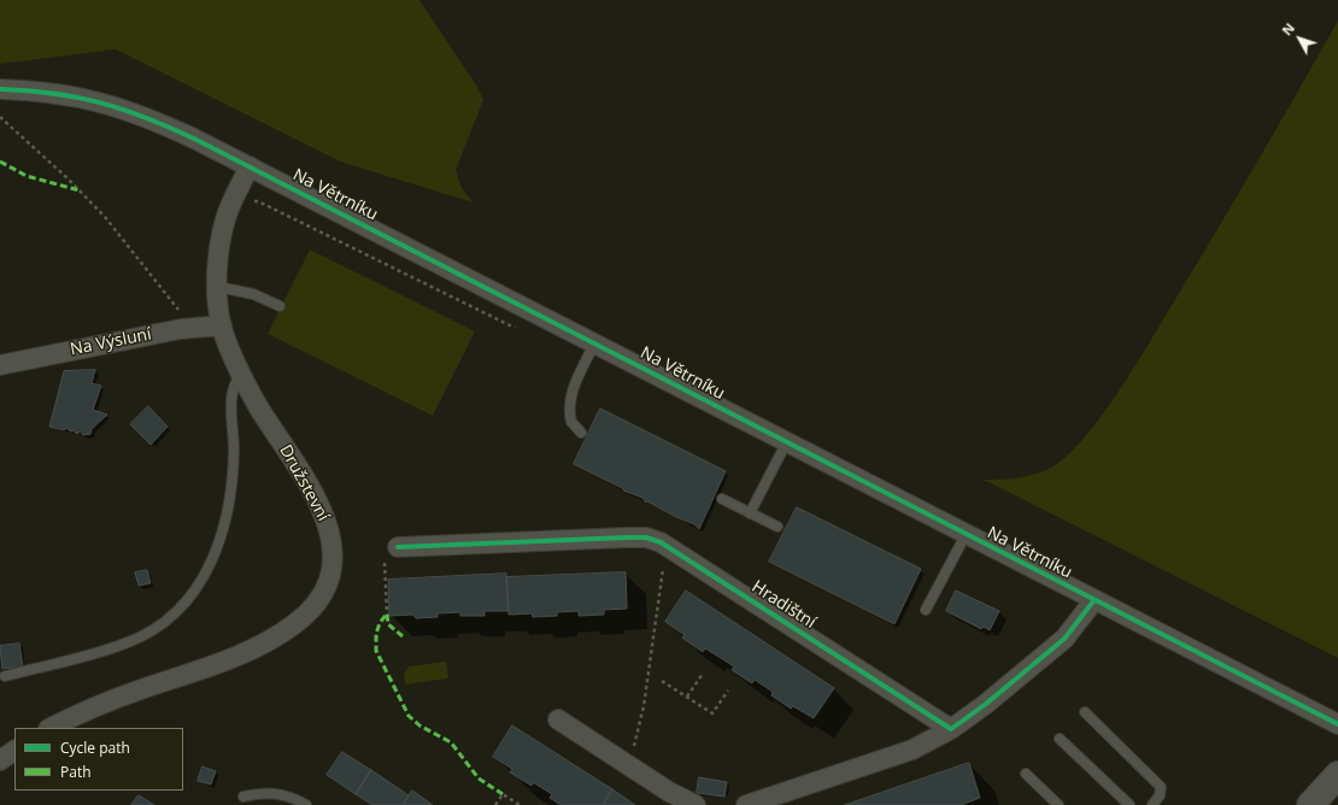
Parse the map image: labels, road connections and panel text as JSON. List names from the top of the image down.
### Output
{
  "streets": {
    "street": [
      "Na Větrníku",
      "Na Výsluní",
      "Družstevní",
      "Hradištní"
    ]
  },
  "crossings": [
    ["Na Větrníku", "Družstevní"],
    ["Na Výsluní", "Družstevní"]
  ],
  "legend": ["Cycle path", "Path"],
  "north": "top left"
}
